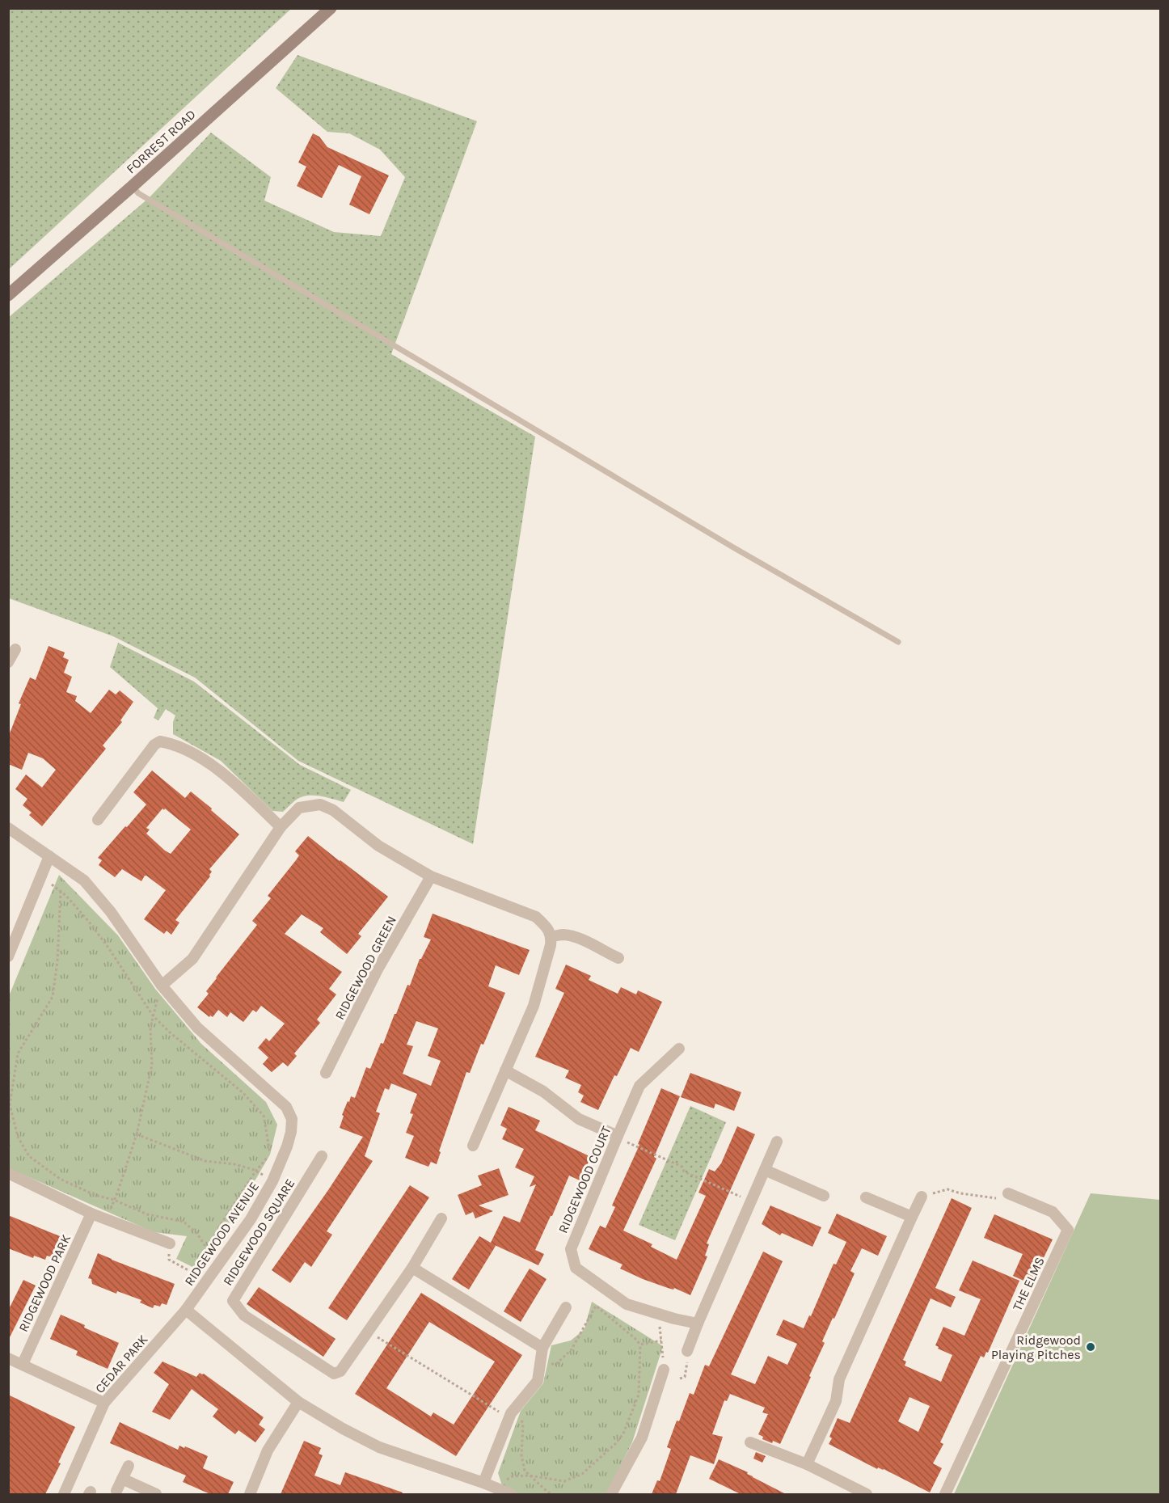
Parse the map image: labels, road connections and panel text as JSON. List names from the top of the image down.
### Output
{
  "streets": {
    "street": [
      "FORREST ROAD",
      "RIDGEWOOD GREEN",
      "RIDGEWOOD COURT",
      "RIDGEWOOD SQUARE",
      "RIDGEWOOD AVENUE",
      "RIDGEWOOD PARK",
      "THE ELMS",
      "CEDAR PARK"
    ]
  },
  "crossings": [
    ["RIDGEWOOD AVENUE", "CEDAR PARK"]
  ],
  "places": ["Ridgewood Playing Pitches"]
}
